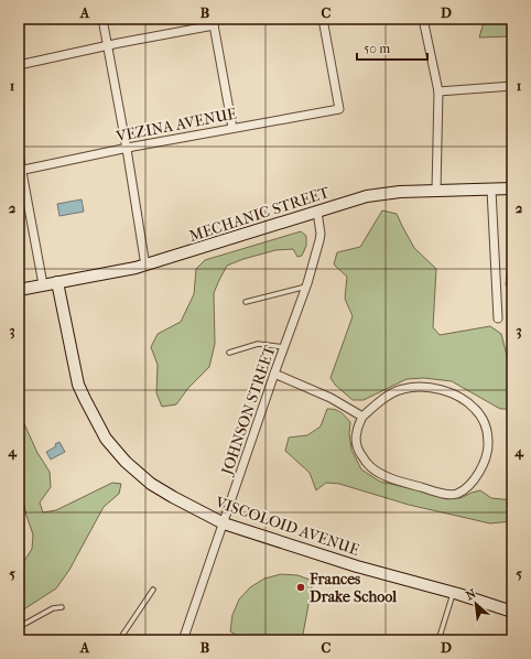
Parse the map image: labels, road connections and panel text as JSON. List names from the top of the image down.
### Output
{
  "streets": {
    "main road": ["MECHANIC STREET", "VISCOLOID AVENUE"],
    "street": ["VEZINA AVENUE", "JOHNSON STREET"]
  },
  "crossings": [
    ["MECHANIC STREET", "JOHNSON STREET"],
    ["MECHANIC STREET", "VISCOLOID AVENUE"],
    ["JOHNSON STREET", "VISCOLOID AVENUE"]
  ],
  "places": ["Frances Drake School"],
  "scale_bar": "50 m",
  "north": "top left",
  "grid": {
    "columns": [
      "A",
      "B",
      "C",
      "D"
    ],
    "rows": [
      "1",
      "2",
      "3",
      "4",
      "5"
    ]
  }
}
